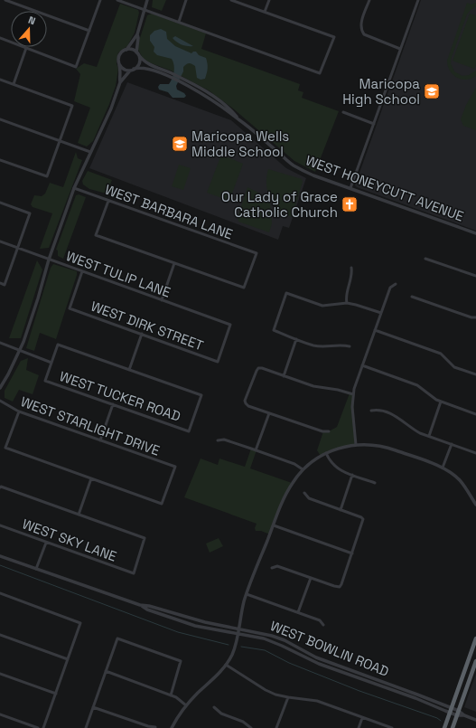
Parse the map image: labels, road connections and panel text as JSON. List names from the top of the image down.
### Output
{
  "streets": {
    "street": [
      "WEST HONEYCUTT AVENUE",
      "WEST BARBARA LANE",
      "WEST TULIP LANE",
      "WEST DIRK STREET",
      "WEST TUCKER ROAD",
      "WEST STARLIGHT DRIVE",
      "WEST SKY LANE",
      "WEST BOWLIN ROAD"
    ]
  },
  "crossings": [
    ["WEST TULIP LANE", "WEST DIRK STREET"]
  ],
  "places": {
    "school or university": ["Maricopa High School", "Maricopa Wells Middle School"],
    "church": ["Our Lady of Grace Catholic Church"]
  },
  "north": "top"
}
